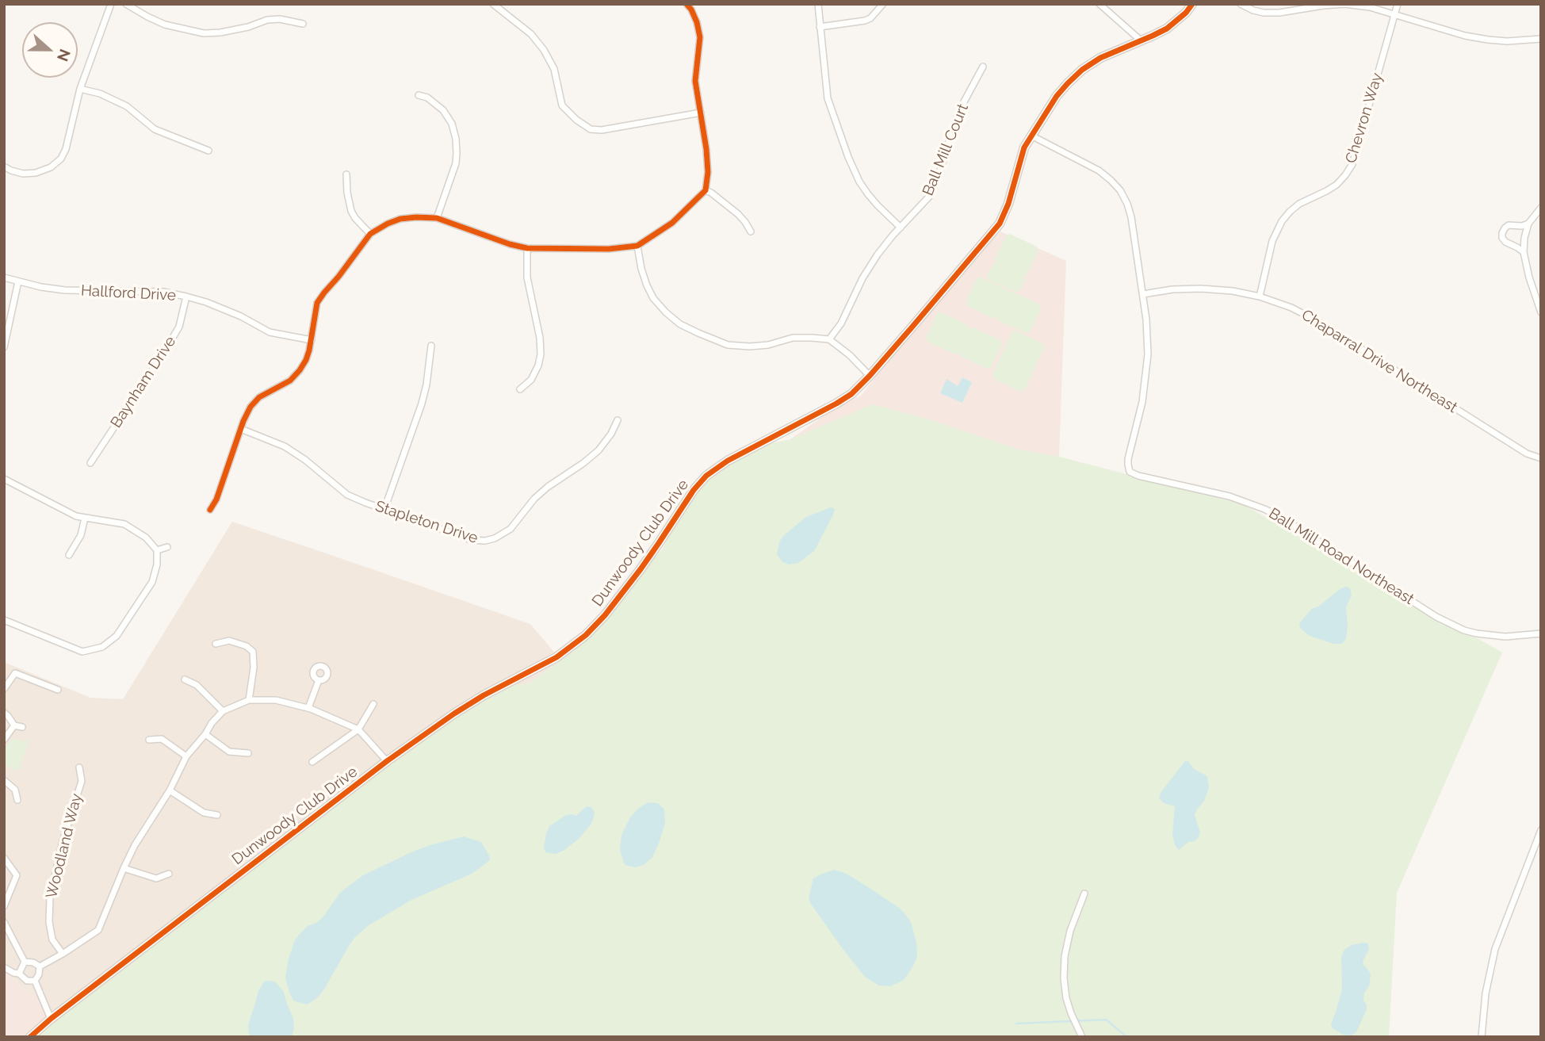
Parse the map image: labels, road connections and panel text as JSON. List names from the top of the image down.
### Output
{
  "streets": {
    "street": [
      "Chevron Way",
      "Ball Mill Court",
      "Hallford Drive",
      "Chaparral Drive Northeast",
      "Baynham Drive",
      "Stapleton Drive",
      "Dunwoody Club Drive",
      "Ball Mill Road Northeast",
      "Woodland Way"
    ]
  },
  "crossings": [
    ["Chevron Way", "Chaparral Drive Northeast"],
    ["Hallford Drive", "Baynham Drive"],
    ["Chaparral Drive Northeast", "Ball Mill Road Northeast"]
  ],
  "north": "right"
}
